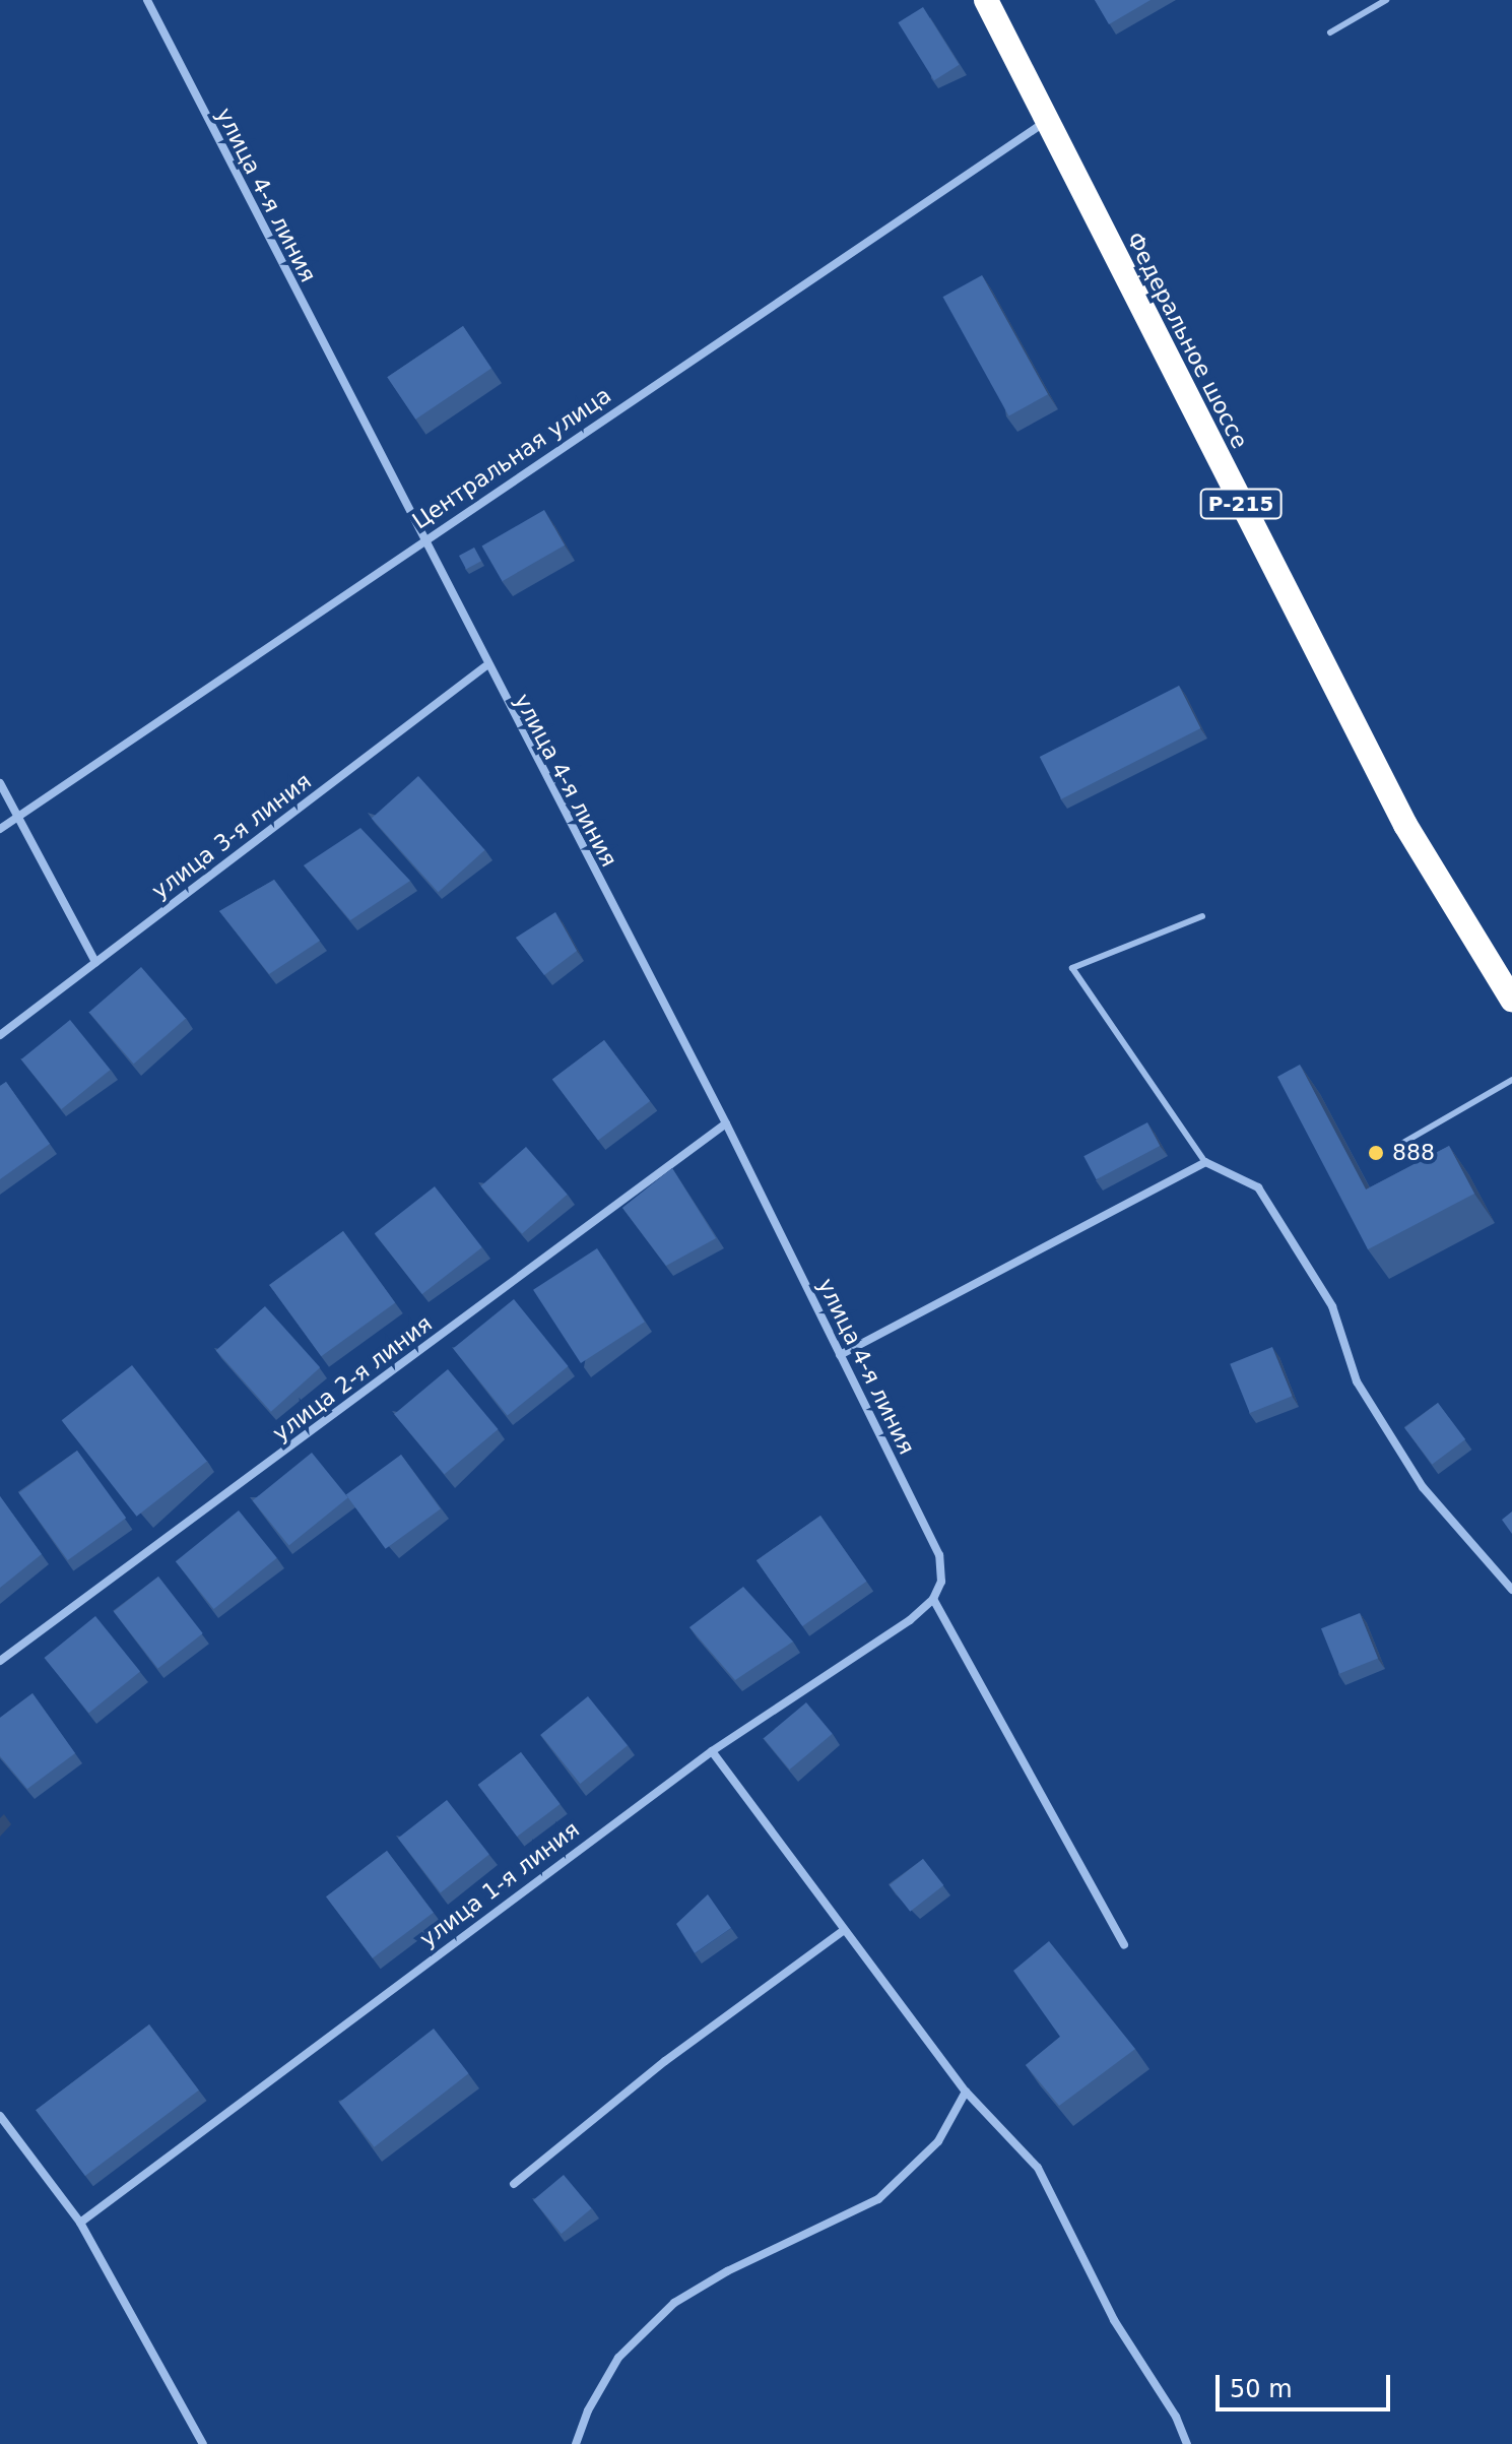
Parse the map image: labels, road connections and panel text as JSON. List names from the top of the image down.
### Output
{
  "streets": {
    "highway": ["Федеральное шоссе", "Р-215"],
    "street": [
      "улица 4-я линия",
      "Центральная улица",
      "улица 3-я линия",
      "улица 2-я линия",
      "улица 1-я линия"
    ]
  },
  "crossings": [
    ["улица 4-я линия", "Центральная улица"],
    ["улица 4-я линия", "улица 3-я линия"],
    ["улица 4-я линия", "улица 2-я линия"],
    ["улица 4-я линия", "улица 1-я линия"],
    ["Федеральное шоссе", "Центральная улица"]
  ],
  "places": ["888"],
  "scale_bar": "50 m"
}
